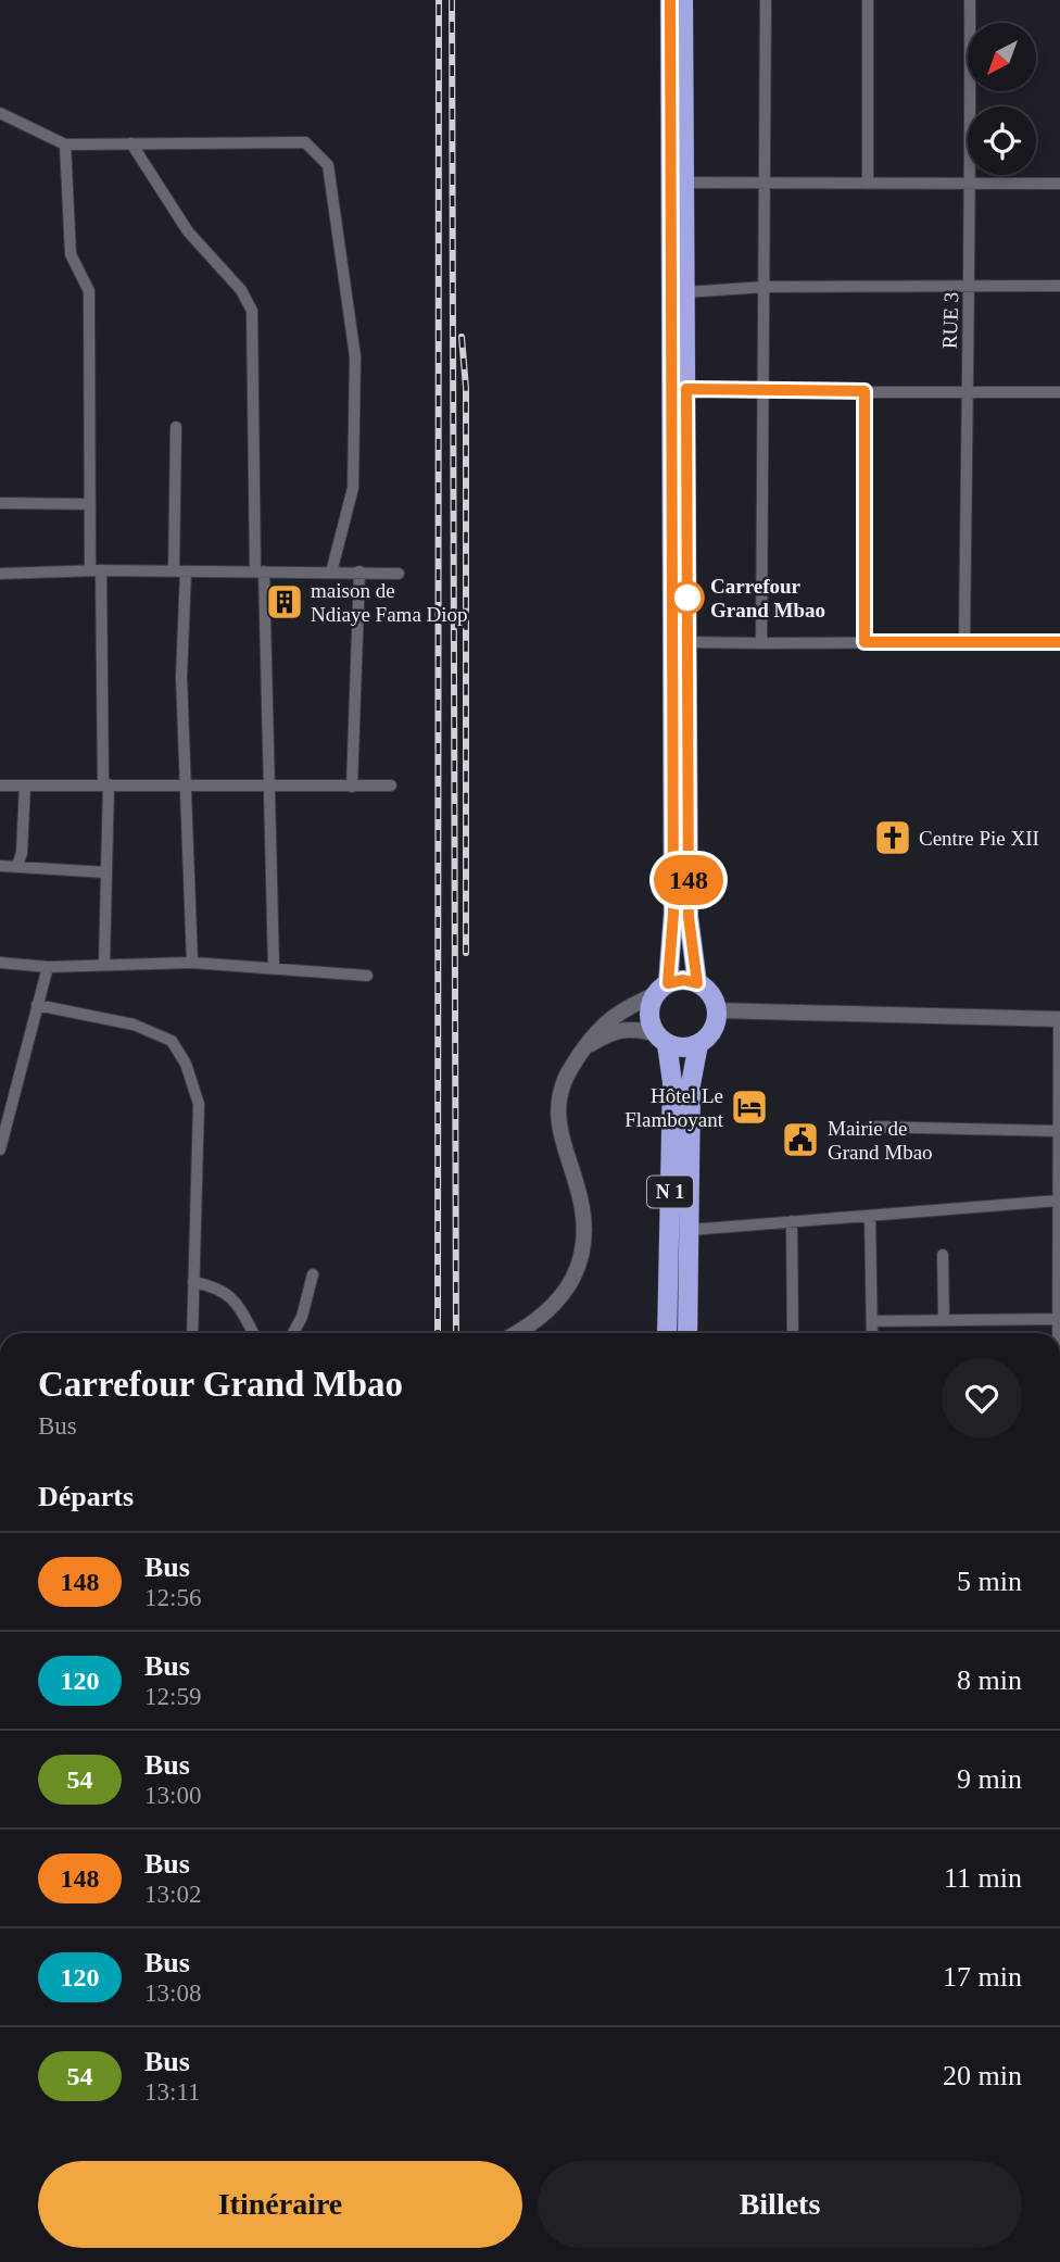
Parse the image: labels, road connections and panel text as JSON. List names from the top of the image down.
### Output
{
  "streets": {
    "highway": ["N 1"],
    "street": ["RUE 3"]
  },
  "places": {
    "other": ["Carrefour Grand Mbao"],
    "building": ["maison de Ndiaye Fama Diop"],
    "church": ["Centre Pie XII"],
    "hotel": ["Hôtel Le Flamboyant"],
    "public building": ["Mairie de Grand Mbao"]
  },
  "lines": ["bus line 148"],
  "north": "bottom left",
  "page": {
    "on_map": "148",
    "heading": [
      ["Carrefour Grand Mbao", "Bus"],
      "Départs"
    ],
    "list": [
      {
        "mark": "148",
        "name": "Bus",
        "note": "12:56",
        "value": "5 min"
      },
      {
        "mark": "120",
        "name": "Bus",
        "note": "12:59",
        "value": "8 min"
      },
      {
        "mark": "54",
        "name": "Bus",
        "note": "13:00",
        "value": "9 min"
      },
      {
        "mark": "148",
        "name": "Bus",
        "note": "13:02",
        "value": "11 min"
      },
      {
        "mark": "120",
        "name": "Bus",
        "note": "13:08",
        "value": "17 min"
      },
      {
        "mark": "54",
        "name": "Bus",
        "note": "13:11",
        "value": "20 min"
      }
    ],
    "buttons": ["Itinéraire", "Billets"]
  }
}
